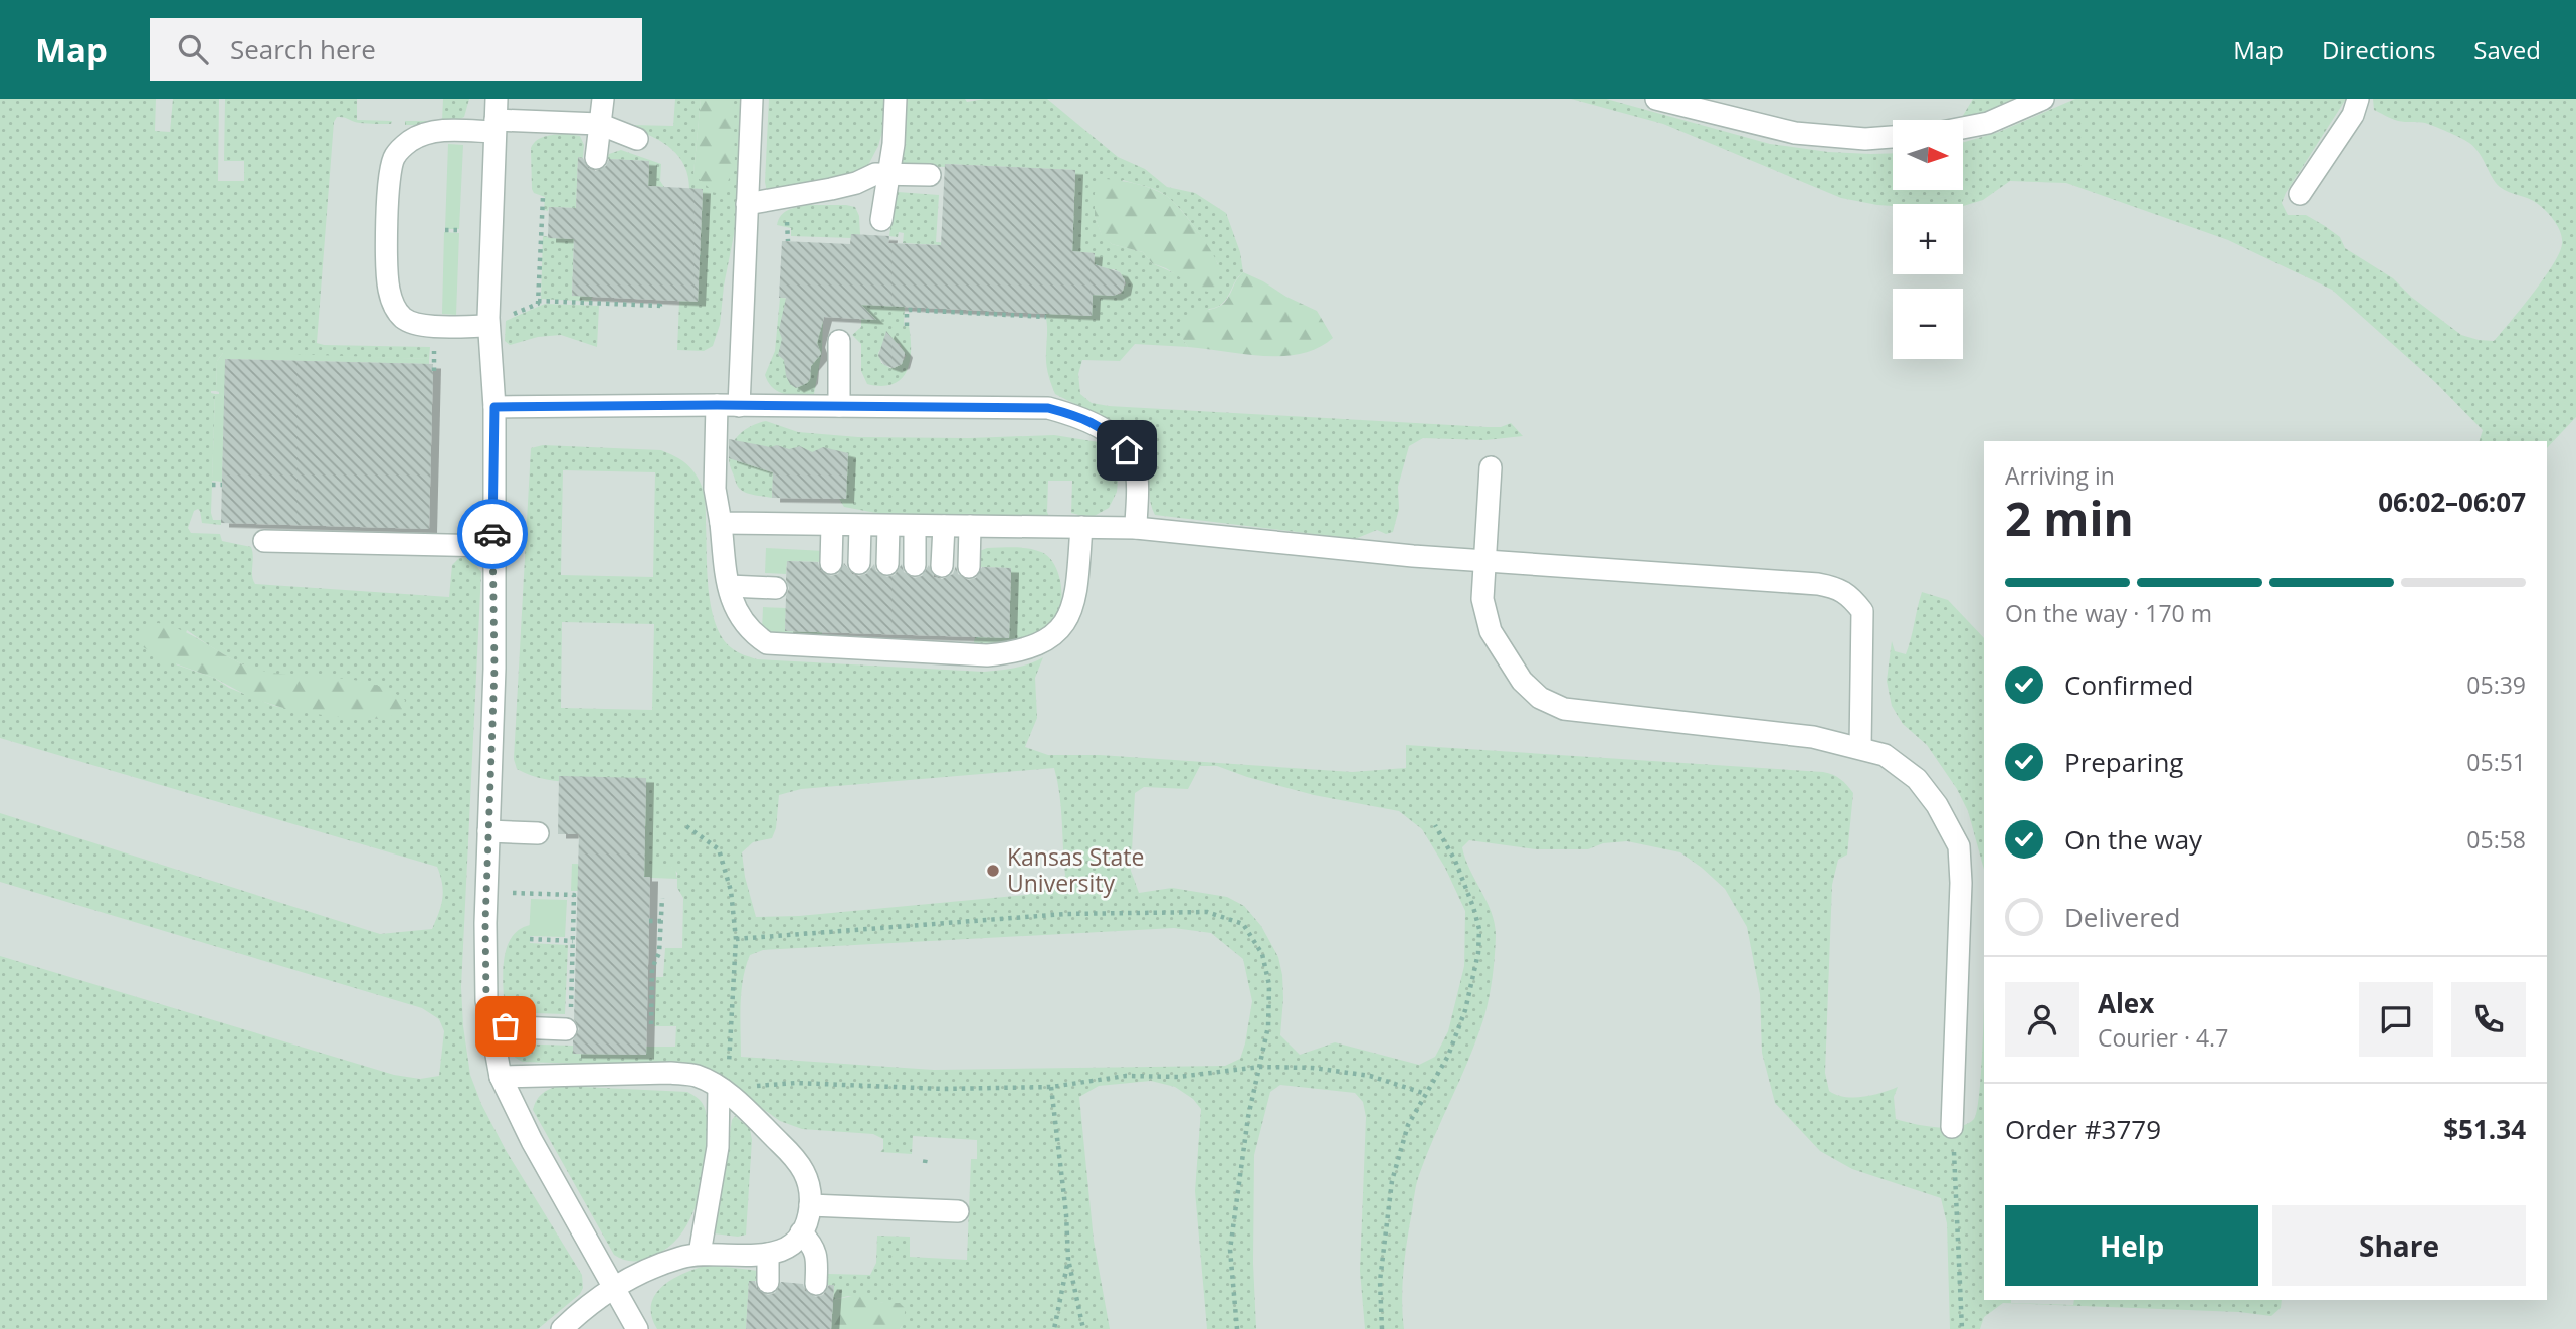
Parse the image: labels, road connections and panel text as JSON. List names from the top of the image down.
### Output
{
  "places": ["Kansas State University"],
  "north": "right",
  "page": {
    "header": "Map",
    "search": "Search here",
    "nav": ["Map", "Directions", "Saved"],
    "map_buttons": ["+", "−"],
    "heading": ["2 min", "Arriving in", "06:02–06:07"],
    "panel": [
      "Alex",
      "Courier · 4.7",
      "Order #3779",
      "$51.34"
    ],
    "bar": "On the way · 170 m",
    "list": [
      ["Confirmed", "05:39"],
      ["Preparing", "05:51"],
      ["On the way", "05:58"],
      "Delivered"
    ],
    "buttons": ["Help", "Share"]
  }
}
